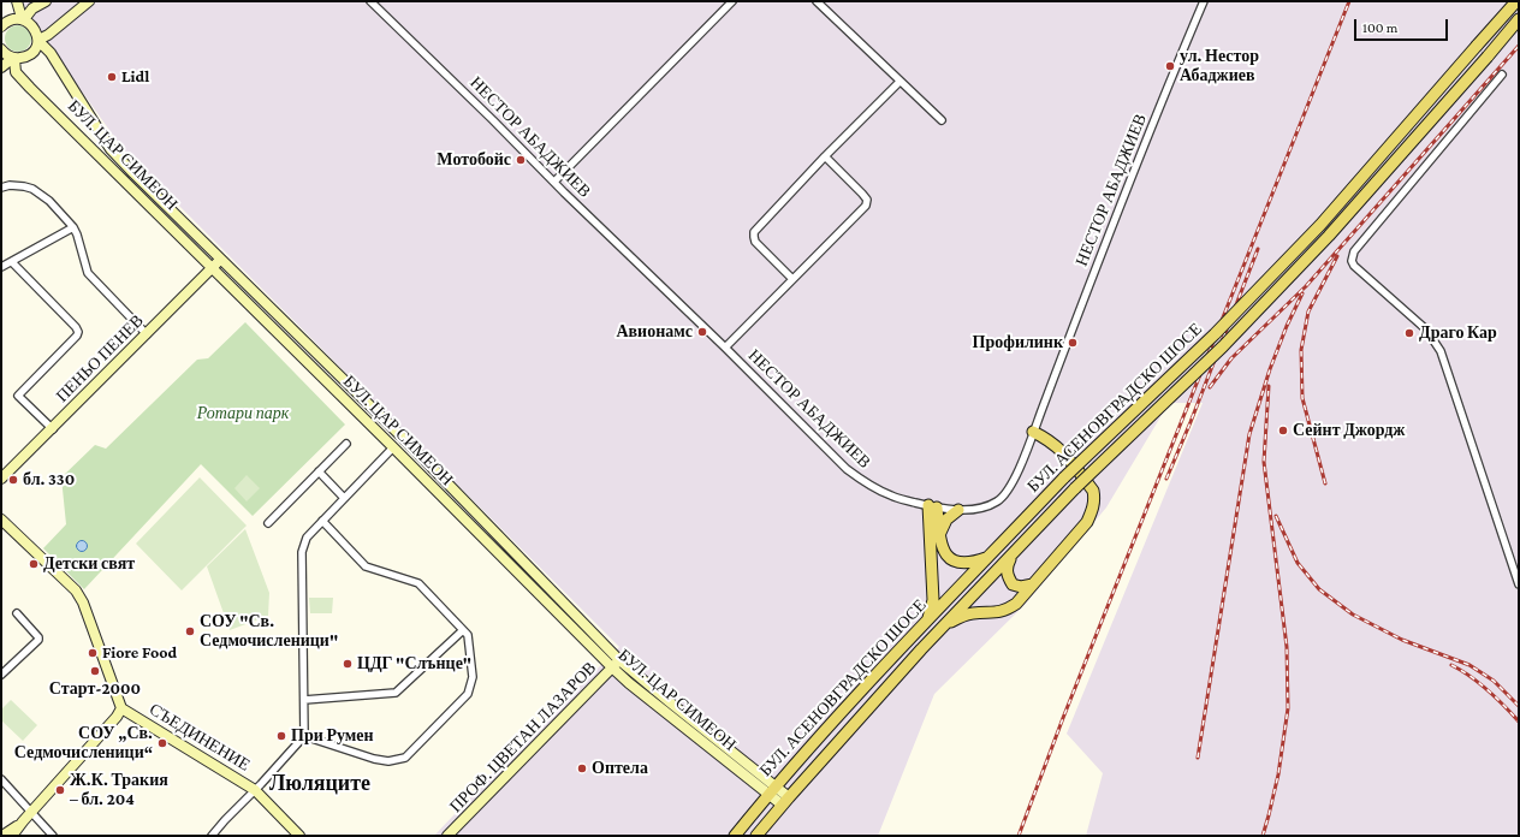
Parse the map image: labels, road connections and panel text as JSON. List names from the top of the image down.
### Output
{
  "streets": {
    "main road": [
      "БУЛ. ЦАР СИМЕОН",
      "ПЕНЬО ПЕНЕВ",
      "БУЛ. АСЕНОВГРАДСКО ШОСЕ",
      "СЪЕДИНЕНИЕ",
      "ПРОФ. ЦВЕТАН ЛАЗАРОВ"
    ],
    "street": ["НЕСТОР АБАДЖИЕВ"]
  },
  "crossings": [
    ["БУЛ. ЦАР СИМЕОН", "ПЕНЬО ПЕНЕВ"],
    ["БУЛ. ЦАР СИМЕОН", "БУЛ. АСЕНОВГРАДСКО ШОСЕ"],
    ["БУЛ. ЦАР СИМЕОН", "ПРОФ. ЦВЕТАН ЛАЗАРОВ"]
  ],
  "districts": ["Люляците"],
  "parks": ["Ротари парк"],
  "places": [
    "ул. Нестор Абаджиев",
    "Lidl",
    "Мотобойс",
    "Авионамс",
    "Драго Кар",
    "Профилинк",
    "Сейнт Джордж",
    "бл. 330",
    "Детски свят",
    "СОУ \"Св. Седмочисленици\"",
    "Fiore Food",
    "ЦДГ \"Слънце\"",
    "Старт-2000",
    "При Румен",
    "СОУ „Св. Седмочисленици“",
    "Оптела",
    "Ж.К. Тракия – бл. 204"
  ],
  "scale_bar": "100 m"
}
